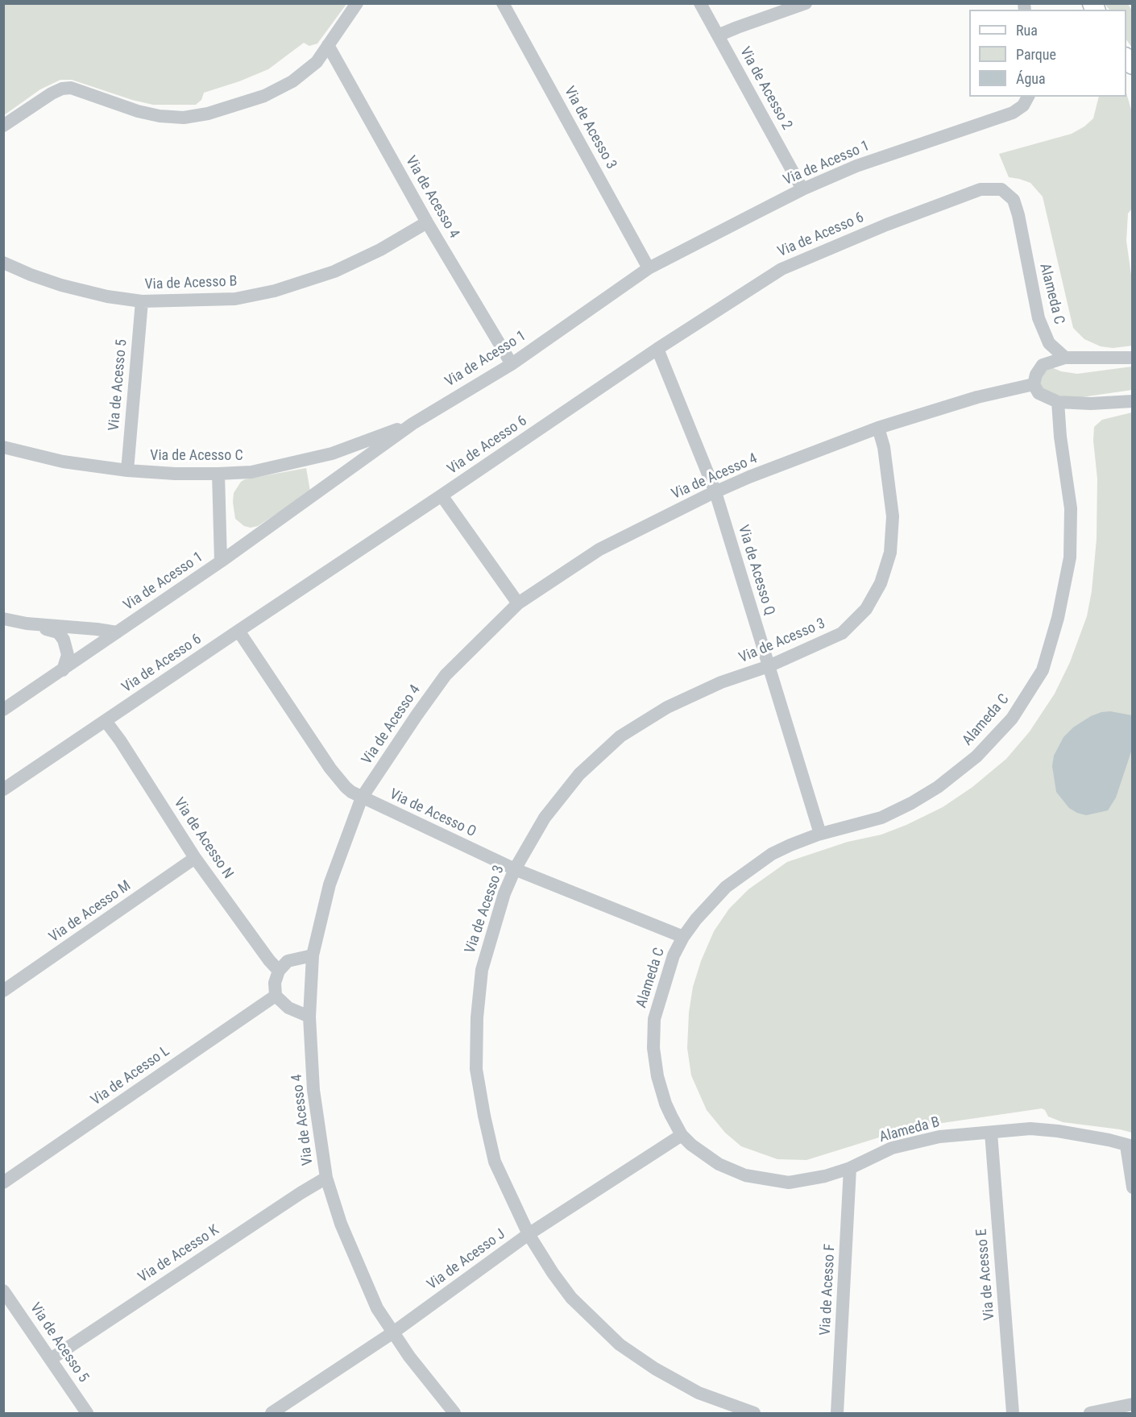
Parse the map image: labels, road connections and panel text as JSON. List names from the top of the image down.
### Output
{
  "streets": {
    "street": [
      "Via de Acesso 2",
      "Via de Acesso 3",
      "Via de Acesso 1",
      "Via de Acesso 4",
      "Via de Acesso 6",
      "Via de Acesso B",
      "Alameda C",
      "Via de Acesso 5",
      "Via de Acesso C",
      "Via de Acesso Q",
      "Via de Acesso O",
      "Via de Acesso N",
      "Via de Acesso M",
      "Via de Acesso L",
      "Alameda B",
      "Via de Acesso K",
      "Via de Acesso J",
      "Via de Acesso E",
      "Via de Acesso F"
    ]
  },
  "crossings": [
    ["Via de Acesso 2", "Via de Acesso 1"],
    ["Via de Acesso 3", "Via de Acesso 1"],
    ["Via de Acesso 3", "Via de Acesso 4"],
    ["Via de Acesso 3", "Via de Acesso Q"],
    ["Via de Acesso 3", "Via de Acesso O"],
    ["Via de Acesso 3", "Via de Acesso J"],
    ["Via de Acesso 1", "Via de Acesso 4"],
    ["Via de Acesso 1", "Via de Acesso C"],
    ["Via de Acesso 4", "Via de Acesso B"],
    ["Via de Acesso 4", "Via de Acesso Q"],
    ["Via de Acesso 4", "Via de Acesso O"],
    ["Via de Acesso 4", "Via de Acesso K"],
    ["Via de Acesso 4", "Via de Acesso J"],
    ["Via de Acesso 6", "Alameda C"],
    ["Via de Acesso 6", "Via de Acesso Q"],
    ["Via de Acesso 6", "Via de Acesso O"],
    ["Via de Acesso 6", "Via de Acesso N"],
    ["Via de Acesso B", "Via de Acesso 5"],
    ["Alameda C", "Via de Acesso Q"],
    ["Alameda C", "Via de Acesso O"],
    ["Alameda C", "Alameda B"],
    ["Alameda C", "Via de Acesso J"],
    ["Via de Acesso 5", "Via de Acesso C"],
    ["Via de Acesso 5", "Via de Acesso K"],
    ["Via de Acesso N", "Via de Acesso M"],
    ["Alameda B", "Via de Acesso J"],
    ["Alameda B", "Via de Acesso E"],
    ["Alameda B", "Via de Acesso F"]
  ],
  "legend": ["Rua", "Parque", "Água"]
}
